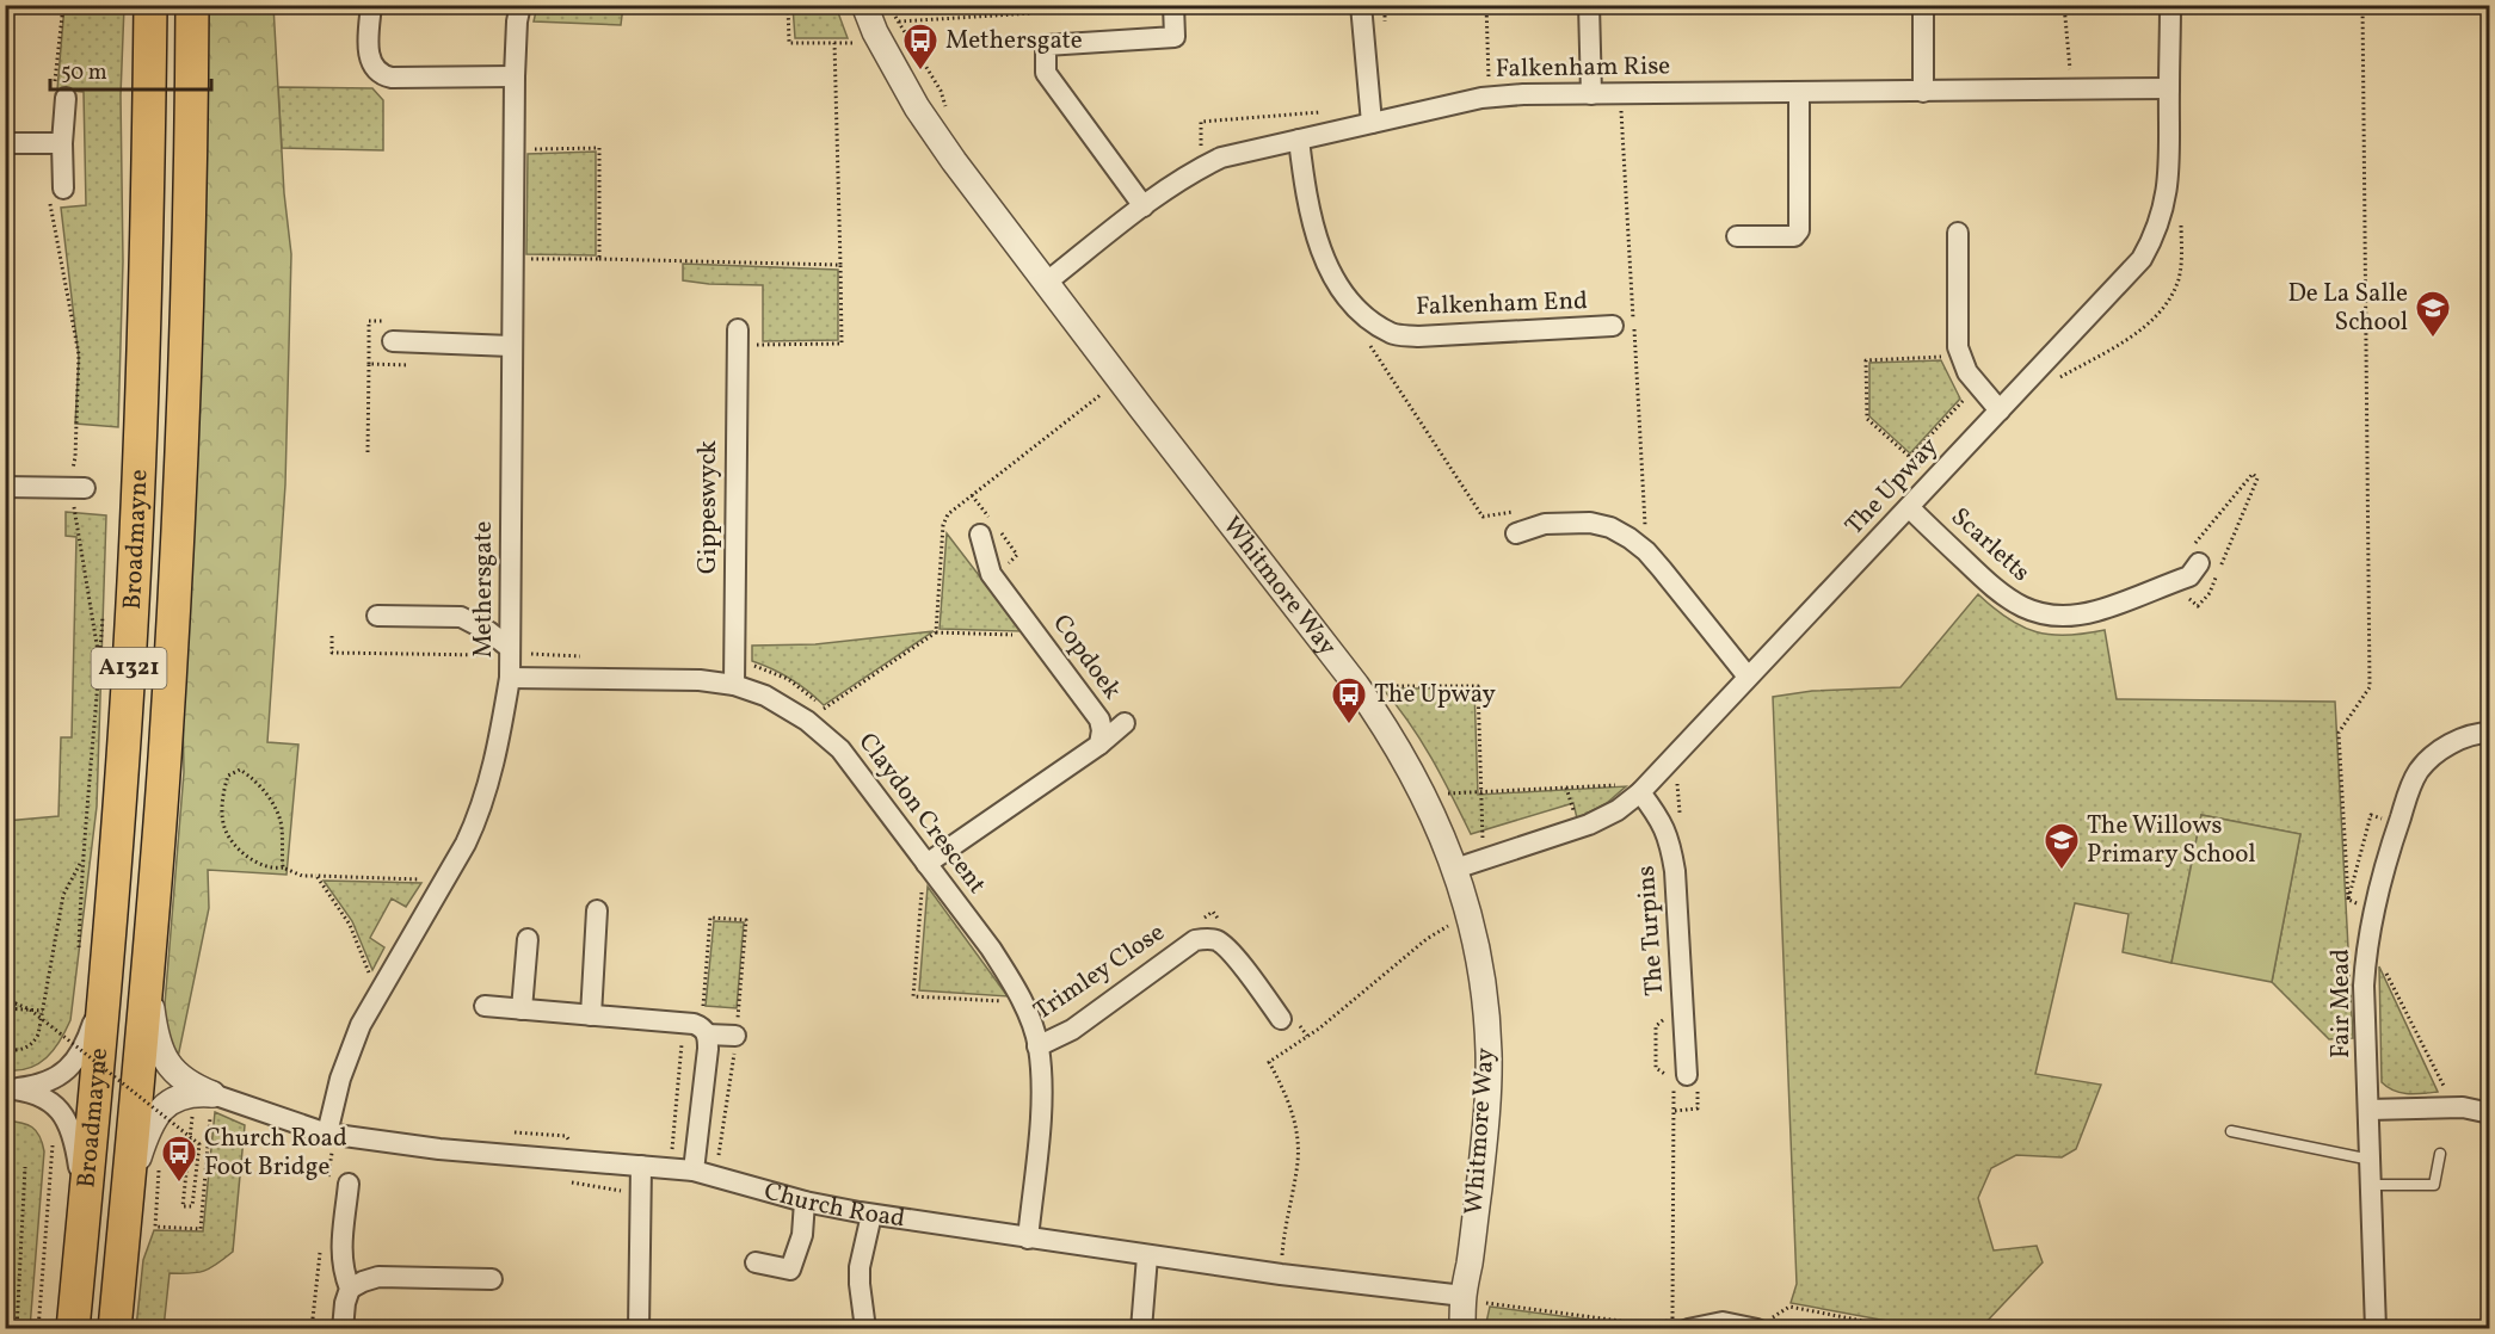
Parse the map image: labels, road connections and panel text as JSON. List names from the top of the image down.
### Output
{
  "streets": {
    "main road": ["Broadmayne", "A1321"],
    "street": [
      "Falkenham Rise",
      "Falkenham End",
      "The Upway",
      "Gippeswyck",
      "Scarletts",
      "Whitmore Way",
      "Methersgate",
      "Copdoek",
      "Claydon Crescent",
      "The Turpins",
      "Trimley Close",
      "Fair Mead",
      "Church Road"
    ]
  },
  "crossings": [
    ["Falkenham Rise", "Falkenham End"],
    ["Falkenham Rise", "The Upway"],
    ["Falkenham Rise", "Whitmore Way"],
    ["The Upway", "Scarletts"],
    ["The Upway", "Whitmore Way"],
    ["The Upway", "The Turpins"],
    ["Gippeswyck", "Claydon Crescent"],
    ["Broadmayne", "Church Road"],
    ["Whitmore Way", "Church Road"],
    ["Methersgate", "Claydon Crescent"],
    ["Methersgate", "Church Road"],
    ["Claydon Crescent", "Trimley Close"],
    ["Claydon Crescent", "Church Road"]
  ],
  "places": {
    "bus stop": ["Methersgate", "The Upway", "Church Road Foot Bridge"],
    "school or university": ["De La Salle School", "The Willows Primary School"]
  },
  "scale_bar": "50 m"
}
